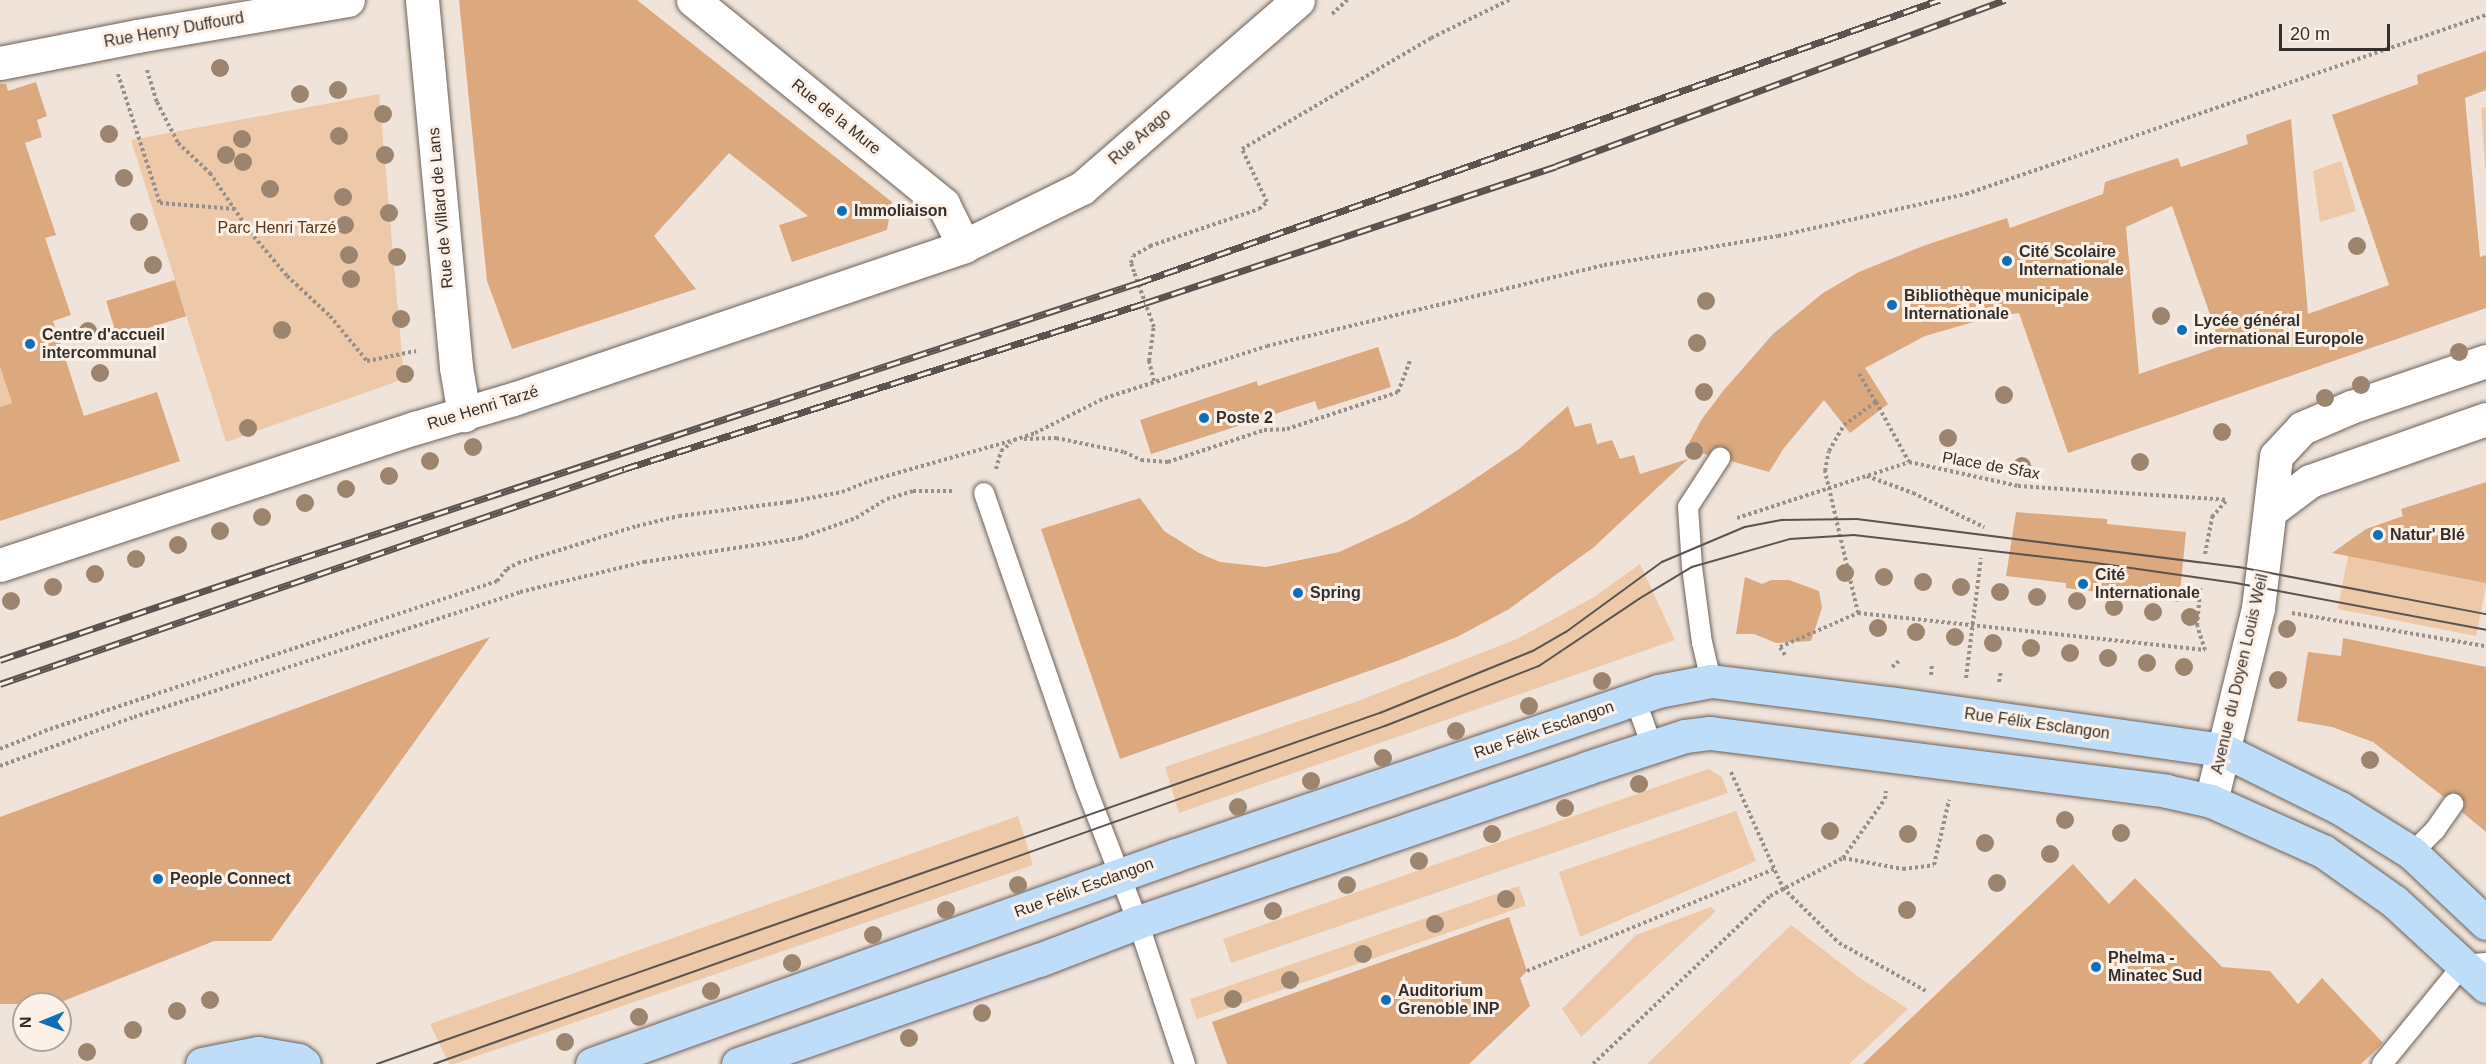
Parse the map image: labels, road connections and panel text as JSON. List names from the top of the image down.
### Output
{
  "streets": {
    "street": [
      "Rue Henry Duffourd",
      "Rue de la Mure",
      "Rue Arago",
      "Rue de Villard de Lans",
      "Rue Henri Tarzé",
      "Avenue du Doyen Louis Weil",
      "Rue Félix Esclangon"
    ],
    "path": ["Place de Sfax"]
  },
  "crossings": [
    ["Rue de la Mure", "Rue Arago"],
    ["Rue de la Mure", "Rue Henri Tarzé"],
    ["Rue Arago", "Rue Henri Tarzé"],
    ["Rue de Villard de Lans", "Rue Henri Tarzé"],
    ["Avenue du Doyen Louis Weil", "Rue Félix Esclangon"]
  ],
  "parks": ["Parc Henri Tarzé"],
  "places": [
    "Immoliaison",
    "Cité Scolaire Internationale",
    "Bibliothèque municipale Internationale",
    "Lycée général international Europole",
    "Centre d'accueil intercommunal",
    "Poste 2",
    "Natur' Blé",
    "Cité Internationale",
    "Spring",
    "People Connect",
    "Phelma - Minatec Sud",
    "Auditorium Grenoble INP"
  ],
  "scale_bar": "20 m",
  "north": "left"
}
